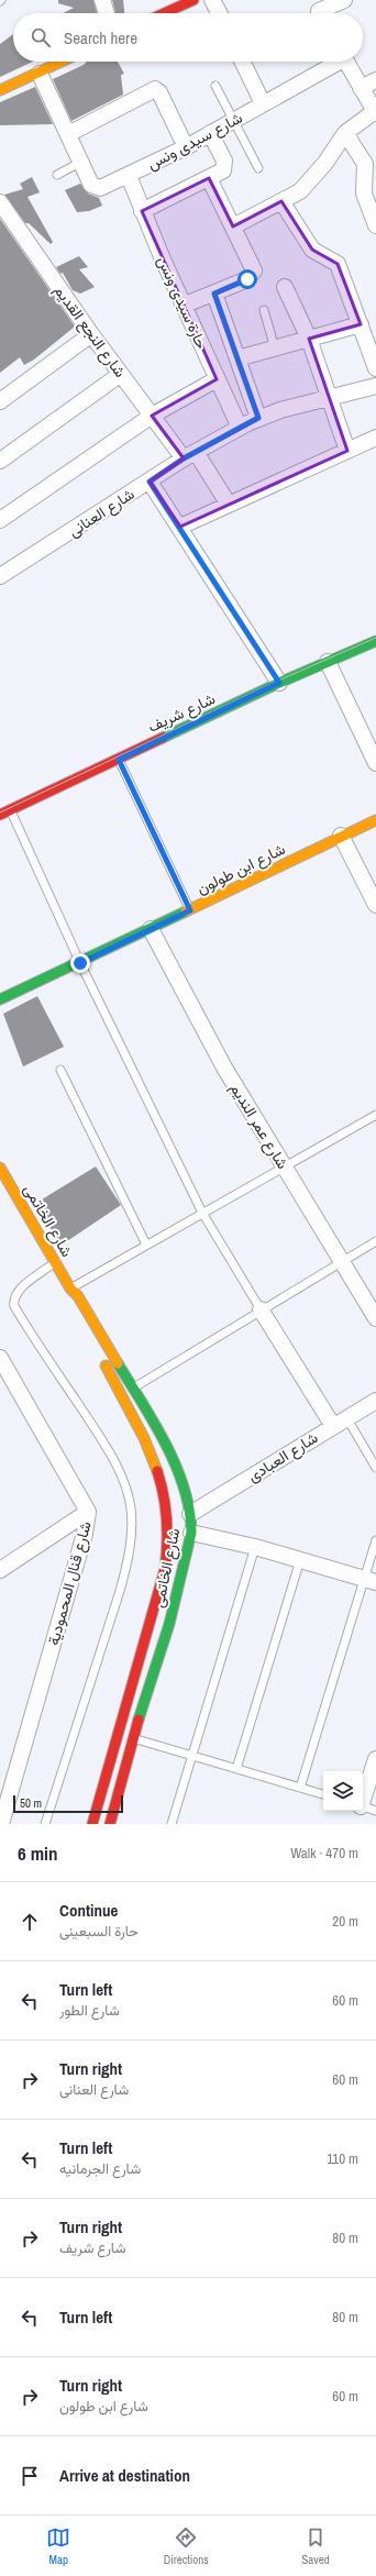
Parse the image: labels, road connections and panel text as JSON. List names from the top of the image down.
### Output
{
  "streets": {
    "main road": ["شارع شريف", "شارع ابن طولون", "شارع الخاتمى"],
    "street": [
      "شارع سيدى ونس",
      "حارة سيدى ونس",
      "شارع النجع القديم",
      "شارع العنانى",
      "شارع عمر النديم",
      "شارع العبادى",
      "شارع قنال المحمودية"
    ]
  },
  "crossings": [
    ["شارع سيدى ونس", "حارة سيدى ونس"],
    ["حارة سيدى ونس", "شارع العنانى"],
    ["شارع النجع القديم", "شارع العنانى"],
    ["شارع ابن طولون", "شارع عمر النديم"],
    ["شارع الخاتمى", "شارع العبادى"]
  ],
  "scale_bar": "50 m",
  "page": {
    "search": "Search here",
    "scale": "50 m",
    "heading": ["6 min", "Walk · 470 m"],
    "list": [
      ["Continue", "حارة السبعينى", "20 m"],
      ["Turn left", "شارع الطور", "60 m"],
      ["Turn right", "شارع العنانى", "60 m"],
      ["Turn left", "شارع الجرمانيه", "110 m"],
      ["Turn right", "شارع شريف", "80 m"],
      ["Turn left", "80 m"],
      ["Turn right", "شارع ابن طولون", "60 m"],
      "Arrive at destination"
    ],
    "nav": ["Map", "Directions", "Saved"]
  }
}
